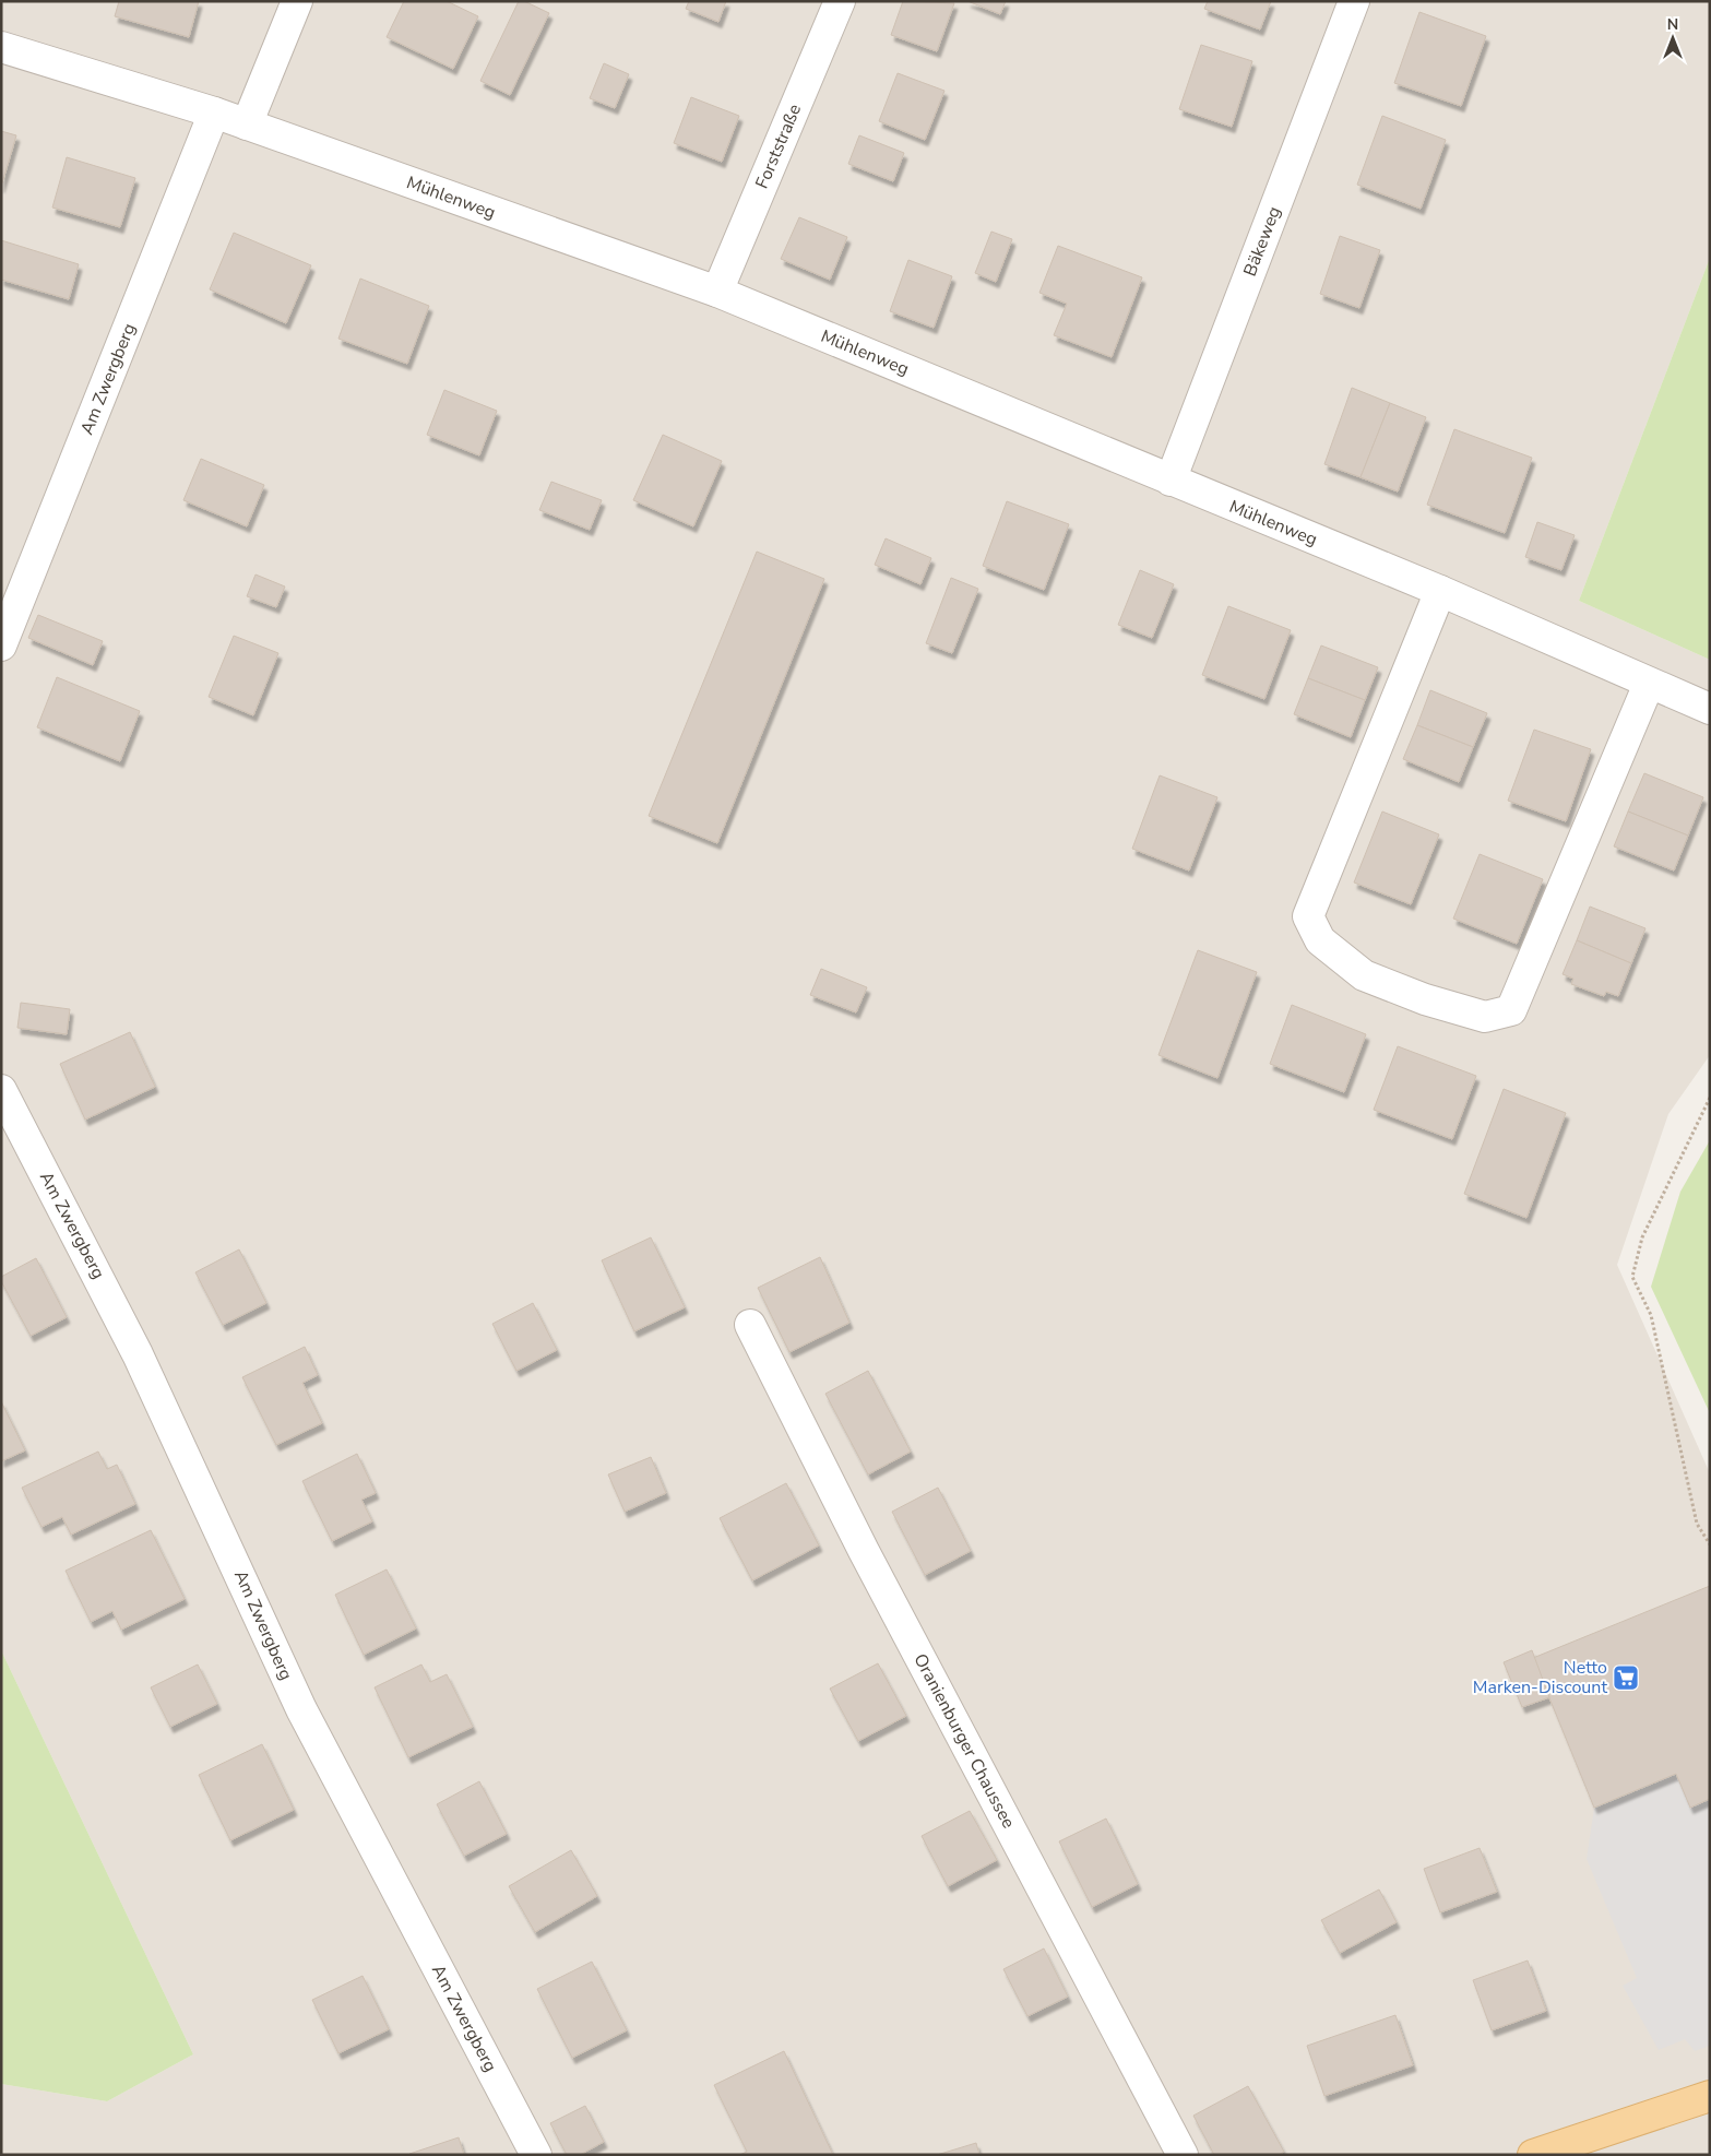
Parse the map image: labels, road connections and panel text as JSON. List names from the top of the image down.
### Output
{
  "streets": {
    "street": [
      "Forststraße",
      "Mühlenweg",
      "Bäkeweg",
      "Am Zwergberg",
      "Oranienburger Chaussee"
    ]
  },
  "crossings": [
    ["Forststraße", "Mühlenweg"],
    ["Mühlenweg", "Bäkeweg"],
    ["Mühlenweg", "Am Zwergberg"]
  ],
  "places": {
    "supermarket": ["Netto Marken-Discount"]
  },
  "north": "top"
}
